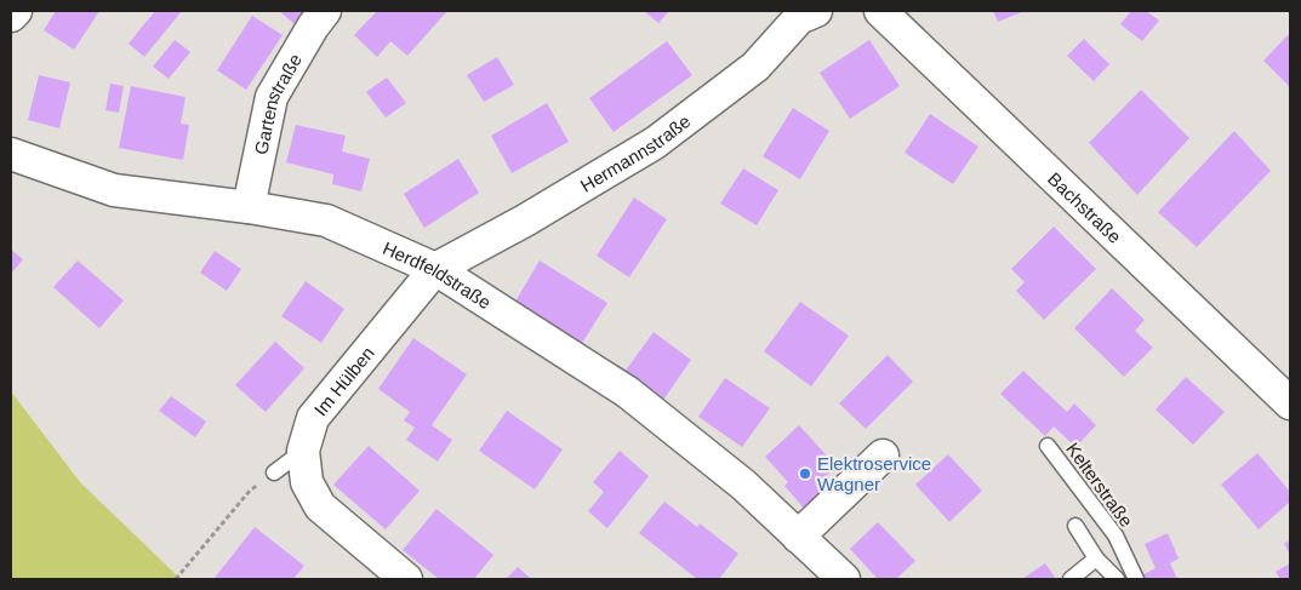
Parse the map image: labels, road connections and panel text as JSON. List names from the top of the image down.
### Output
{
  "streets": {
    "street": [
      "Gartenstraße",
      "Hermannstraße",
      "Bachstraße",
      "Herdfeldstraße",
      "Im Hülben"
    ],
    "lane": ["Kelterstraße"]
  },
  "crossings": [
    ["Gartenstraße", "Herdfeldstraße"],
    ["Hermannstraße", "Herdfeldstraße"],
    ["Hermannstraße", "Im Hülben"],
    ["Herdfeldstraße", "Im Hülben"]
  ],
  "places": ["Elektroservice Wagner"]
}
